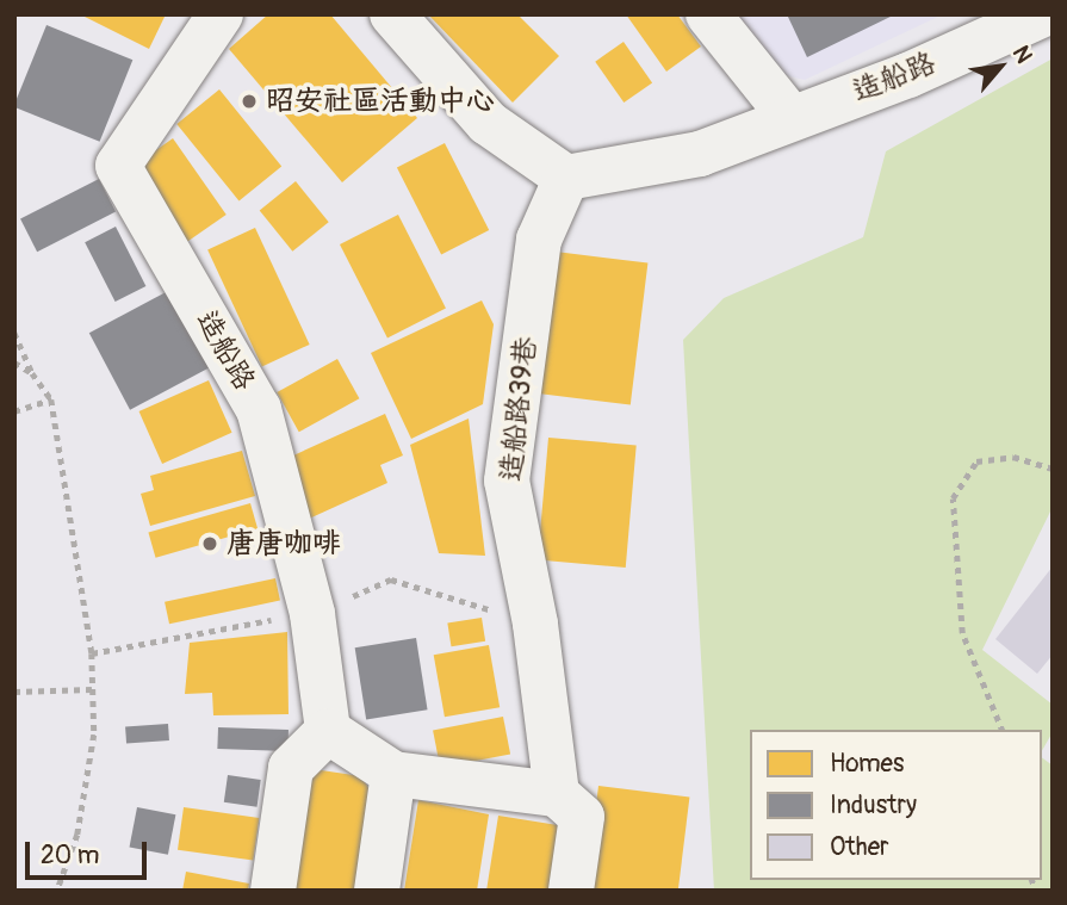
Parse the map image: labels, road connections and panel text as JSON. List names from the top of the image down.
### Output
{
  "streets": {
    "street": ["造船路", "造船路39巷"]
  },
  "crossings": [
    ["造船路", "造船路39巷"]
  ],
  "places": ["昭安社區活動中心", "唐唐咖啡"],
  "legend": ["Homes", "Industry", "Other"],
  "scale_bar": "20 m",
  "north": "top right"
}
